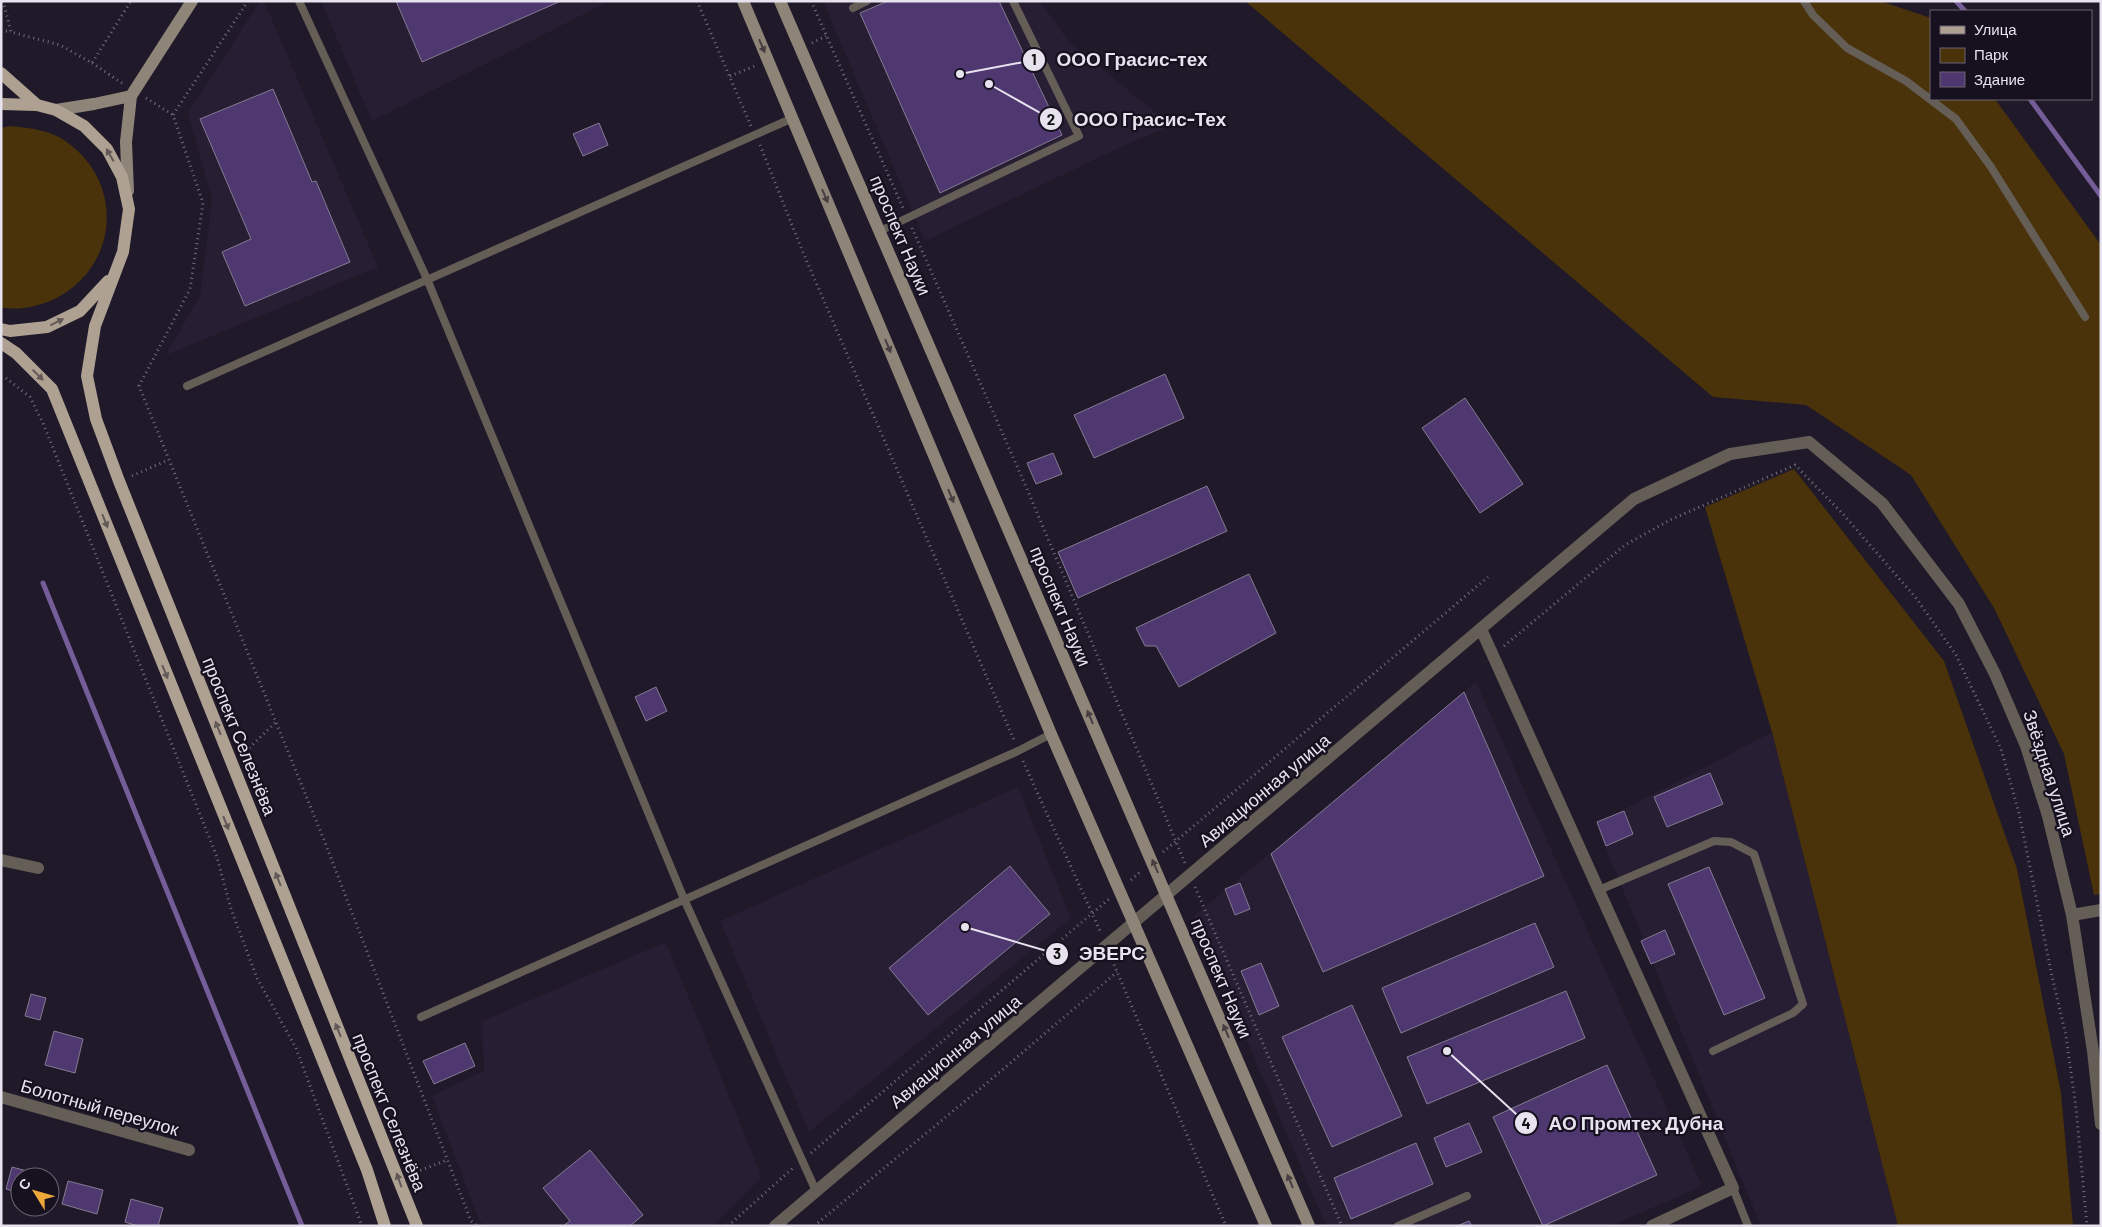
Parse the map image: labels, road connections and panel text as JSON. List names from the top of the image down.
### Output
{
  "streets": {
    "main road": ["проспект Селезнёва"],
    "street": [
      "проспект Науки",
      "Звёздная улица",
      "Авиационная улица",
      "Болотный переулок"
    ]
  },
  "crossings": [
    ["проспект Науки", "Авиационная улица"],
    ["Звёздная улица", "Авиационная улица"]
  ],
  "places": [
    "ООО Грасис-тех",
    "ООО Грасис-Тех",
    "ЭВЕРС",
    "АО Промтех Дубна"
  ],
  "legend": ["Улица", "Парк", "Здание"],
  "north": "top left"
}
